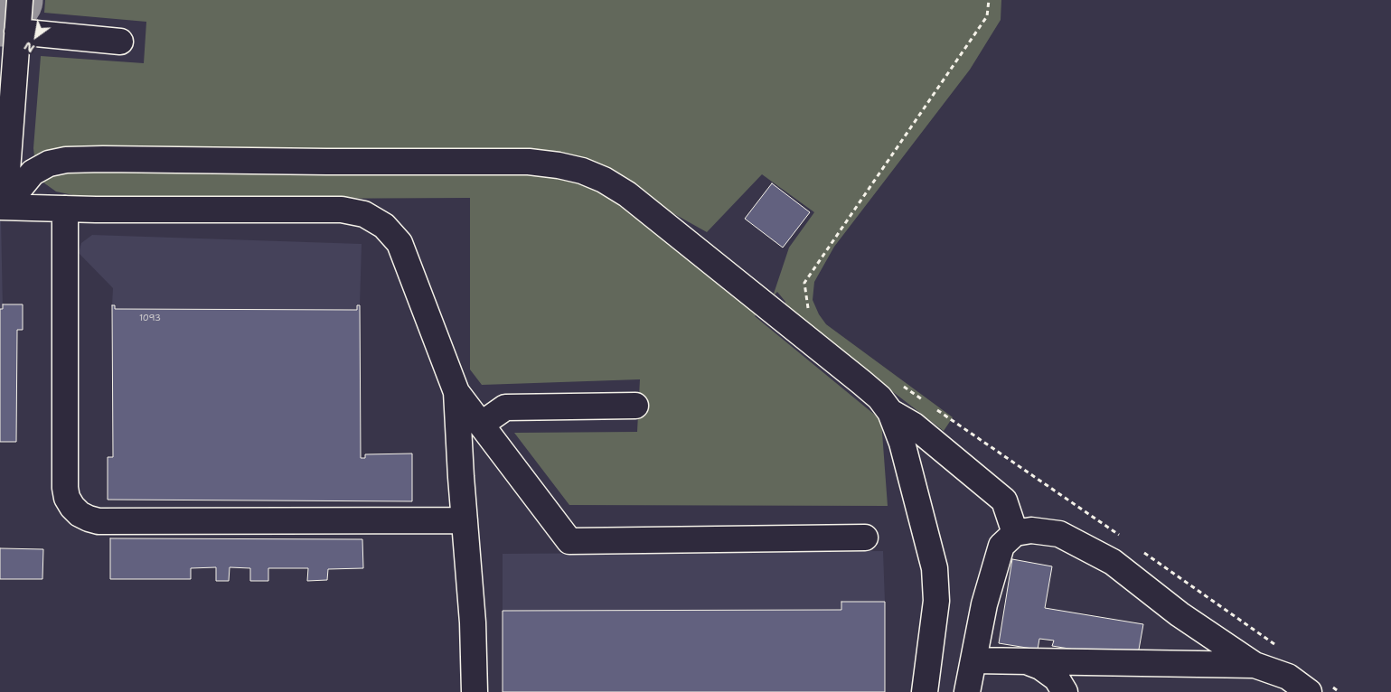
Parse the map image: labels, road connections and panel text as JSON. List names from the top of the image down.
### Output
{
  "house_numbers": ["1093"],
  "north": "bottom left"
}
